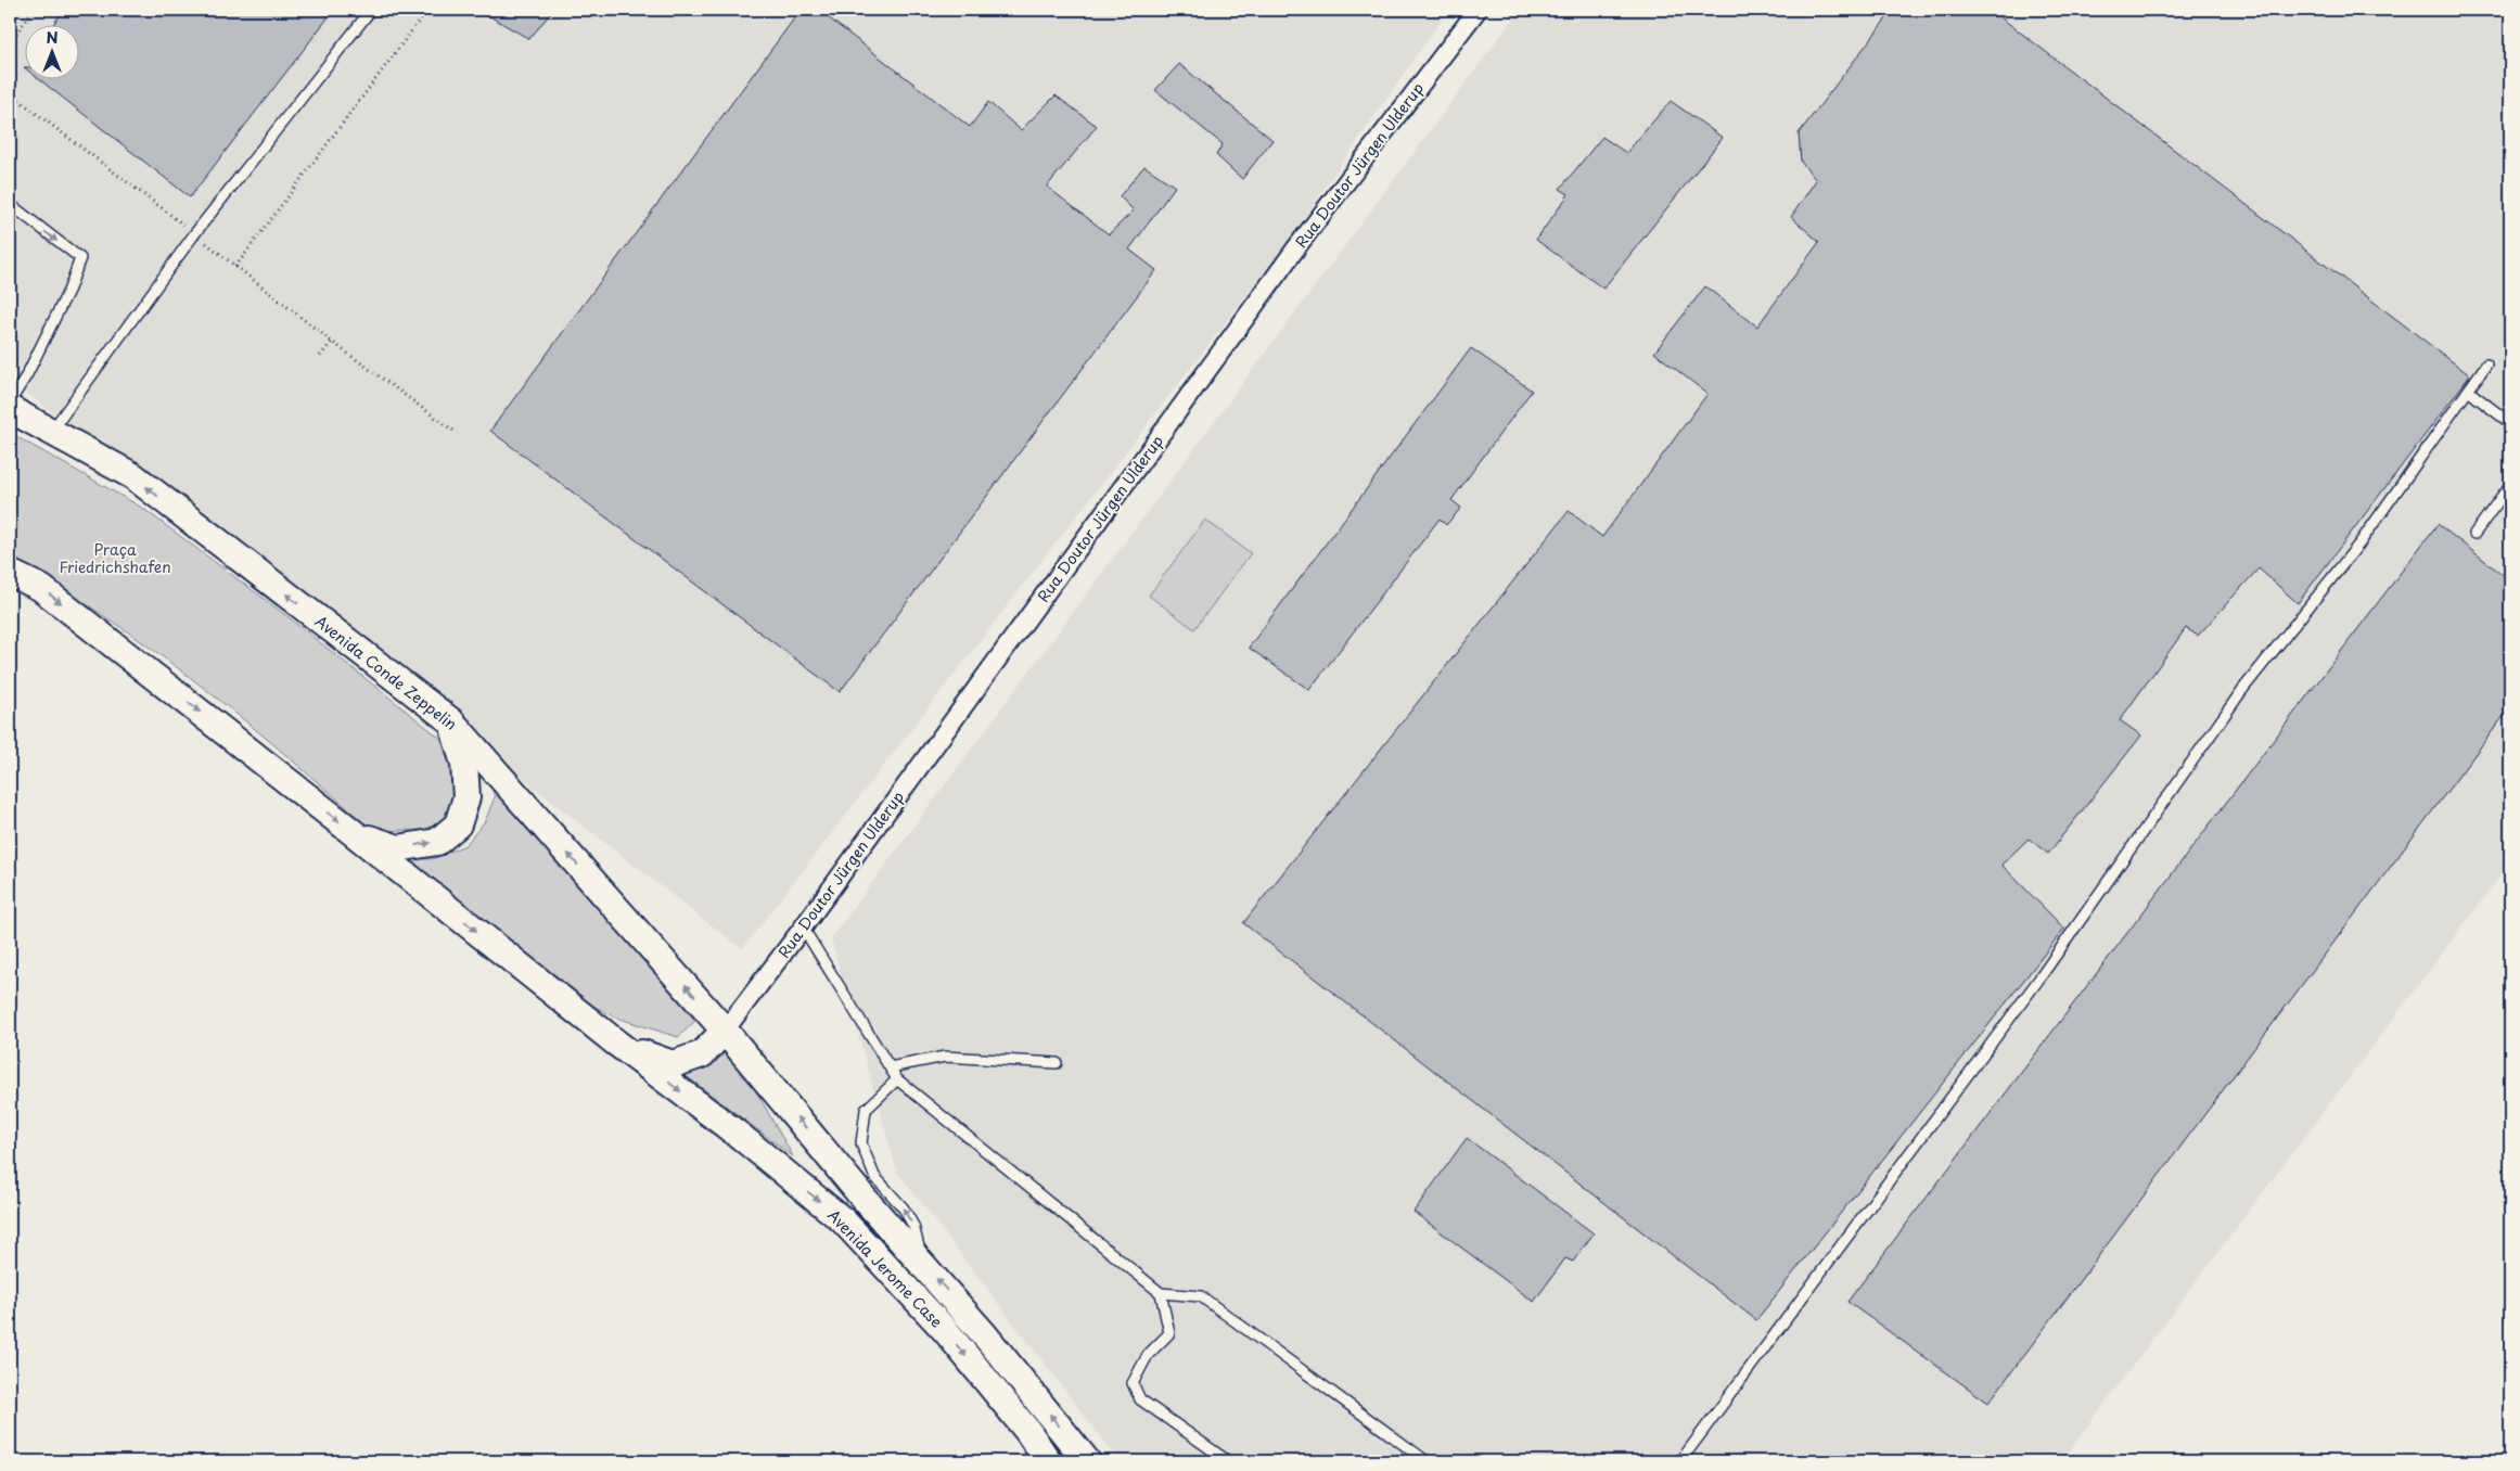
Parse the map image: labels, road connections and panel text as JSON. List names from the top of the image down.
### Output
{
  "streets": {
    "main road": ["Avenida Conde Zeppelin", "Avenida Jerome Case"],
    "street": ["Rua Doutor Jürgen Ulderup"]
  },
  "crossings": [
    ["Rua Doutor Jürgen Ulderup", "Avenida Conde Zeppelin"],
    ["Rua Doutor Jürgen Ulderup", "Avenida Jerome Case"],
    ["Avenida Conde Zeppelin", "Avenida Jerome Case"]
  ],
  "parks": ["Praça Friedrichshafen"],
  "north": "top"
}
